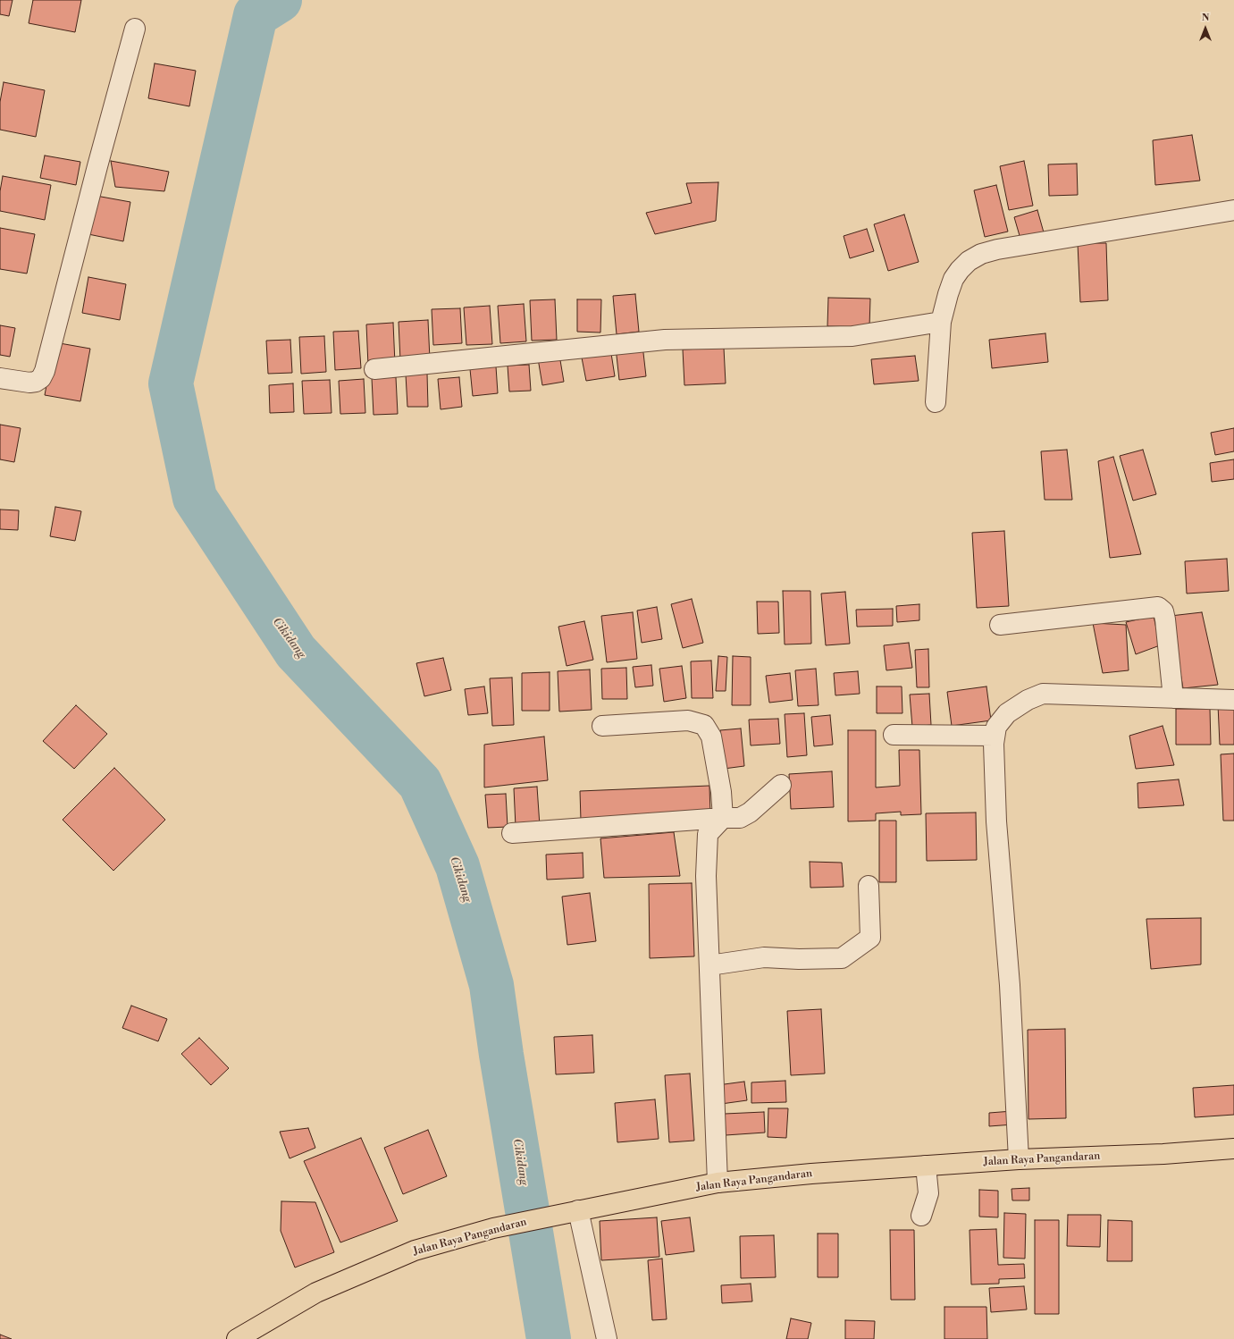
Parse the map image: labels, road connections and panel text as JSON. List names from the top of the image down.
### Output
{
  "streets": {
    "highway": ["Jalan Raya Pangandaran"]
  },
  "water": ["Cikidang"],
  "north": "top"
}
